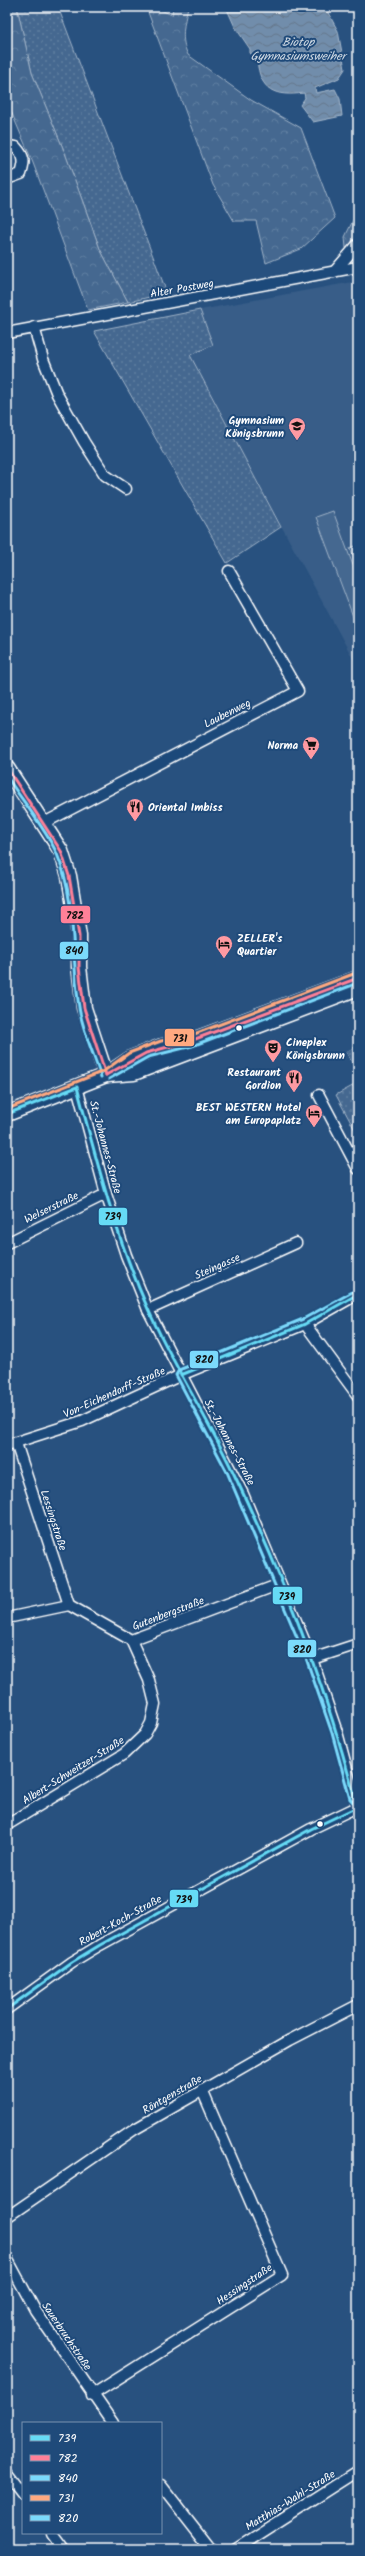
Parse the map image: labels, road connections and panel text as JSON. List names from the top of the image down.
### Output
{
  "streets": {
    "street": [
      "Alter Postweg",
      "Laubenweg",
      "St.-Johannes-Straße",
      "Welserstraße",
      "Steingasse",
      "Von-Eichendorff-Straße",
      "Lessingstraße",
      "Gutenbergstraße",
      "Albert-Schweitzer-Straße",
      "Robert-Koch-Straße",
      "Röntgenstraße",
      "Hessingstraße",
      "Sauerbruchstraße",
      "Matthias-Wahl-Straße"
    ]
  },
  "crossings": [
    ["St.-Johannes-Straße", "Welserstraße"],
    ["St.-Johannes-Straße", "Steingasse"],
    ["St.-Johannes-Straße", "Von-Eichendorff-Straße"],
    ["St.-Johannes-Straße", "Gutenbergstraße"],
    ["St.-Johannes-Straße", "Robert-Koch-Straße"],
    ["Von-Eichendorff-Straße", "Lessingstraße"],
    ["Lessingstraße", "Gutenbergstraße"],
    ["Gutenbergstraße", "Albert-Schweitzer-Straße"],
    ["Röntgenstraße", "Hessingstraße"],
    ["Hessingstraße", "Sauerbruchstraße"]
  ],
  "water": ["Biotop Gymnasiumsweiher"],
  "places": {
    "school or university": ["Gymnasium Königsbrunn"],
    "supermarket": ["Norma"],
    "restaurant": ["Oriental Imbiss", "Restaurant Gordion"],
    "hotel": ["ZELLER's Quartier", "BEST WESTERN Hotel am Europaplatz"],
    "theatre": ["Cineplex Königsbrunn"]
  },
  "lines": [
    "transit line 782",
    "transit line 840",
    "transit line 731",
    "transit line 739",
    "transit line 820"
  ],
  "legend": [
    "739",
    "782",
    "840",
    "731",
    "820"
  ]
}
